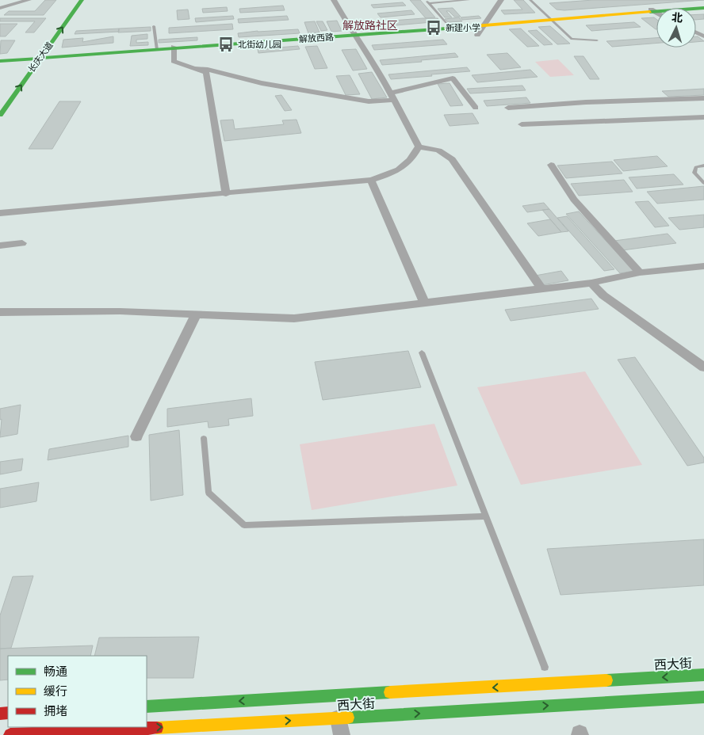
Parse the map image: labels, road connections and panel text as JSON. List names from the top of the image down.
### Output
{
  "streets": {
    "main road": ["解放西路", "长庆大道", "西大街"]
  },
  "crossings": [
    ["解放西路", "长庆大道"]
  ],
  "districts": ["解放路社区"],
  "places": {
    "bus stop": ["新建小学", "北街幼儿园"]
  },
  "legend": ["畅通", "缓行", "拥堵"],
  "north": "top"
}
